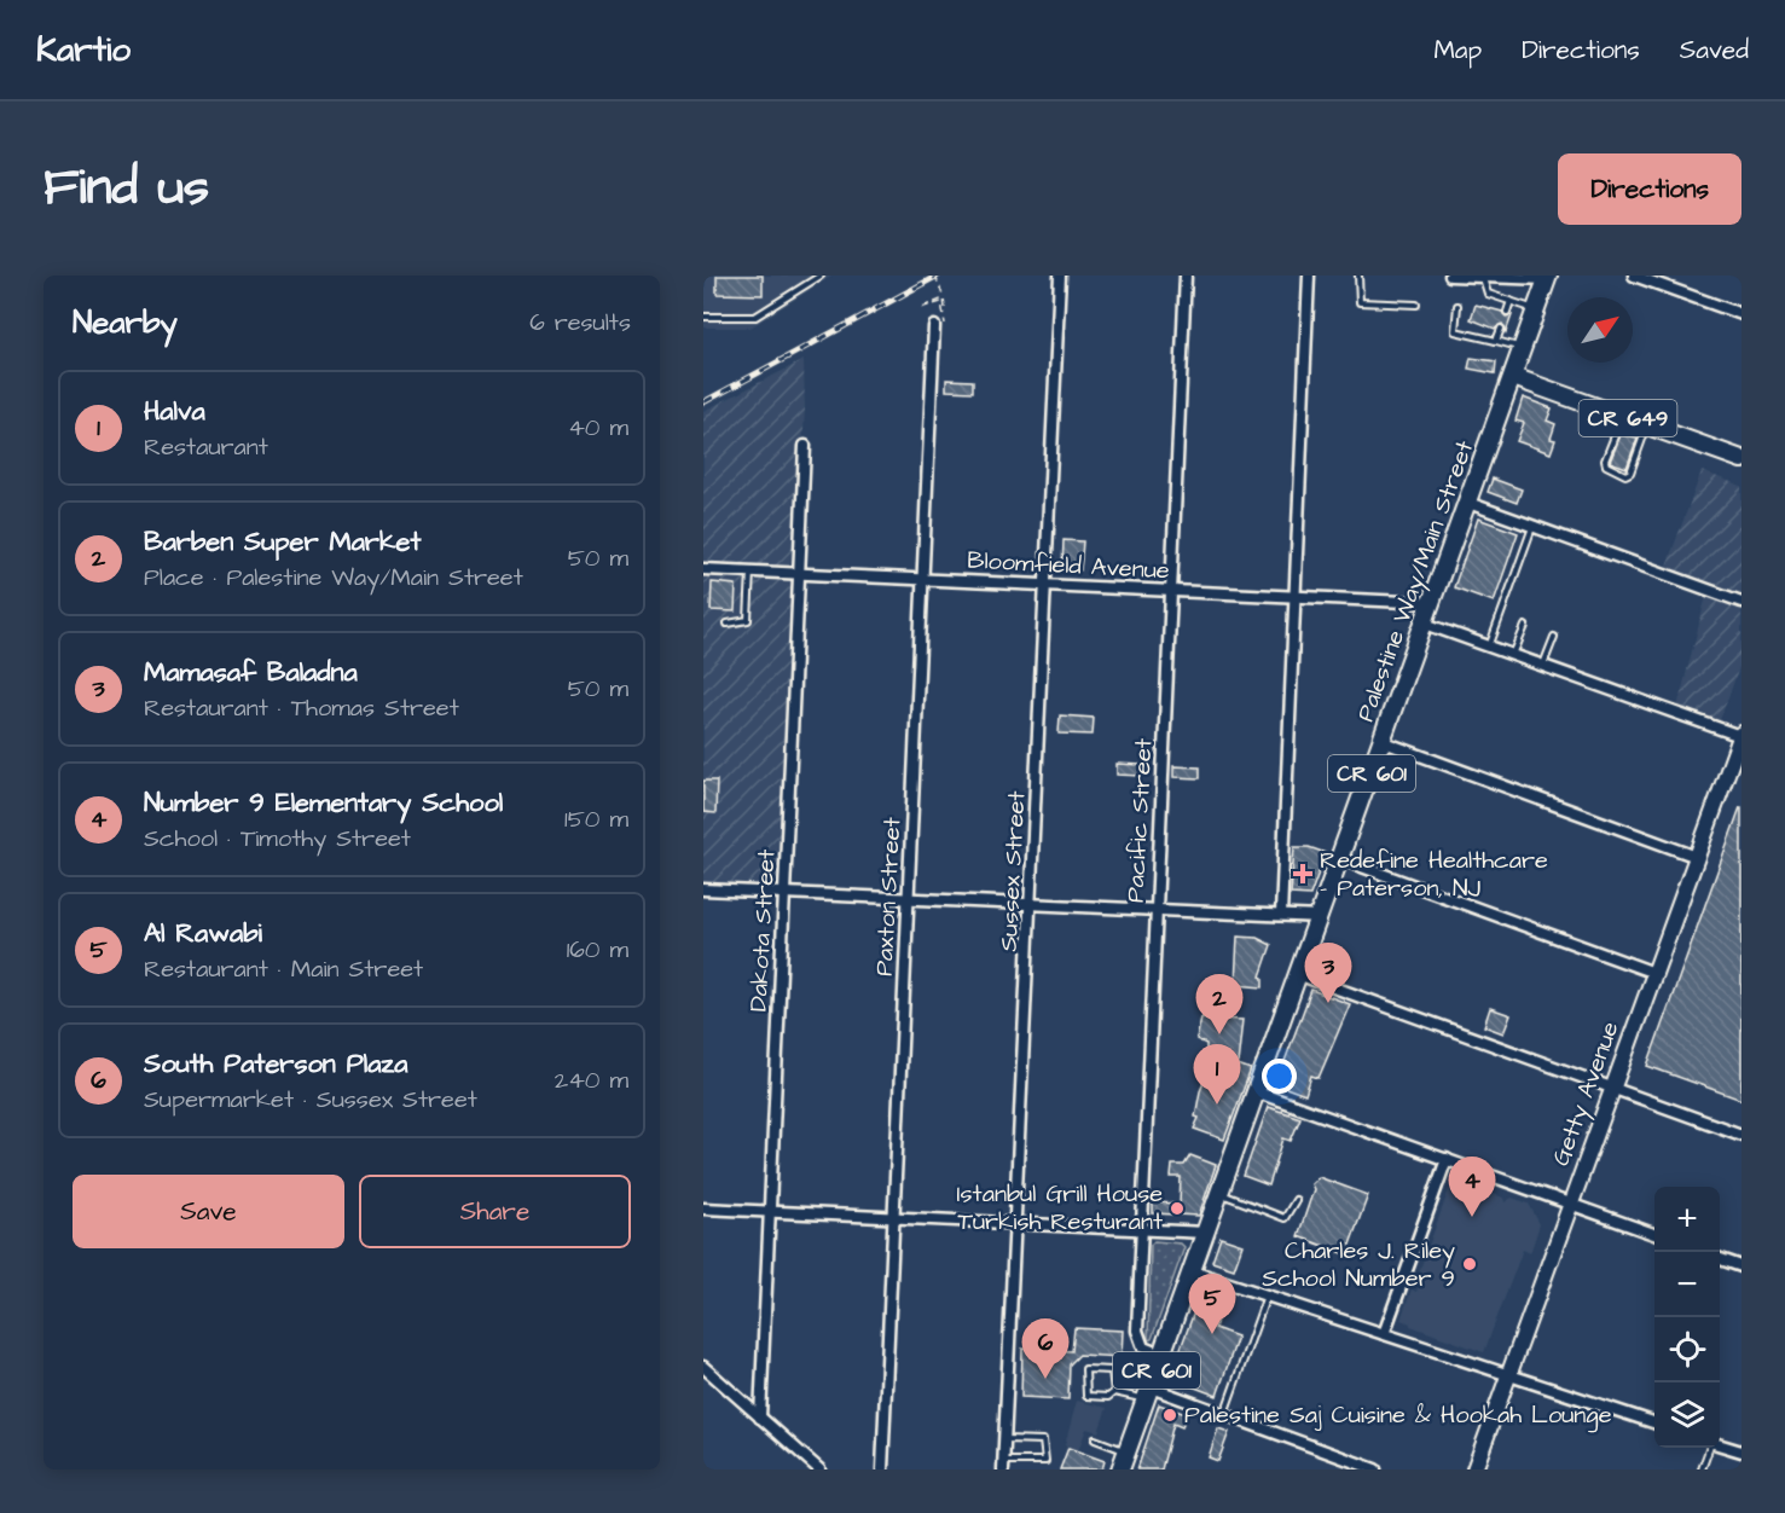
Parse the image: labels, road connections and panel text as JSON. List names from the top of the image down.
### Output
{
  "streets": {
    "main road": ["CR 649", "Palestine Way/Main Street", "CR 601"],
    "street": [
      "Bloomfield Avenue",
      "Pacific Street",
      "Sussex Street",
      "Paxton Street",
      "Dakota Street",
      "Getty Avenue"
    ]
  },
  "crossings": [
    ["CR 649", "Palestine Way/Main Street"],
    ["Bloomfield Avenue", "Palestine Way/Main Street"],
    ["Bloomfield Avenue", "Pacific Street"],
    ["Bloomfield Avenue", "Sussex Street"],
    ["Bloomfield Avenue", "Paxton Street"],
    ["Bloomfield Avenue", "Dakota Street"],
    ["Palestine Way/Main Street", "CR 601"],
    ["CR 601", "Pacific Street"]
  ],
  "places": {
    "health": ["Redefine Healthcare - Paterson, NJ"],
    "other": ["Istanbul Grill House Turkish Resturant", "Charles J. Riley School Number 9", "Palestine Saj Cuisine & Hookah Lounge"]
  },
  "north": "top right",
  "page": {
    "header": "Kartio",
    "nav": ["Map", "Directions", "Saved"],
    "title": "Find us",
    "buttons": [
      "Directions",
      ["Save", "Share"]
    ],
    "heading": ["Nearby", "6 results"],
    "list": [
      {
        "mark": "1",
        "name": "Halva",
        "note": "Restaurant",
        "value": "40 m"
      },
      {
        "mark": "2",
        "name": "Barben Super Market",
        "note": "Place · Palestine Way/Main Street",
        "value": "50 m"
      },
      {
        "mark": "3",
        "name": "Mamasaf Baladna",
        "note": "Restaurant · Thomas Street",
        "value": "50 m"
      },
      {
        "mark": "4",
        "name": "Number 9 Elementary School",
        "note": "School · Timothy Street",
        "value": "150 m"
      },
      {
        "mark": "5",
        "name": "Al Rawabi",
        "note": "Restaurant · Main Street",
        "value": "160 m"
      },
      {
        "mark": "6",
        "name": "South Paterson Plaza",
        "note": "Supermarket · Sussex Street",
        "value": "240 m"
      }
    ],
    "pins": [
      "3",
      "2",
      "1",
      "4",
      "5",
      "6"
    ],
    "map_buttons": ["+", "−"]
  }
}
